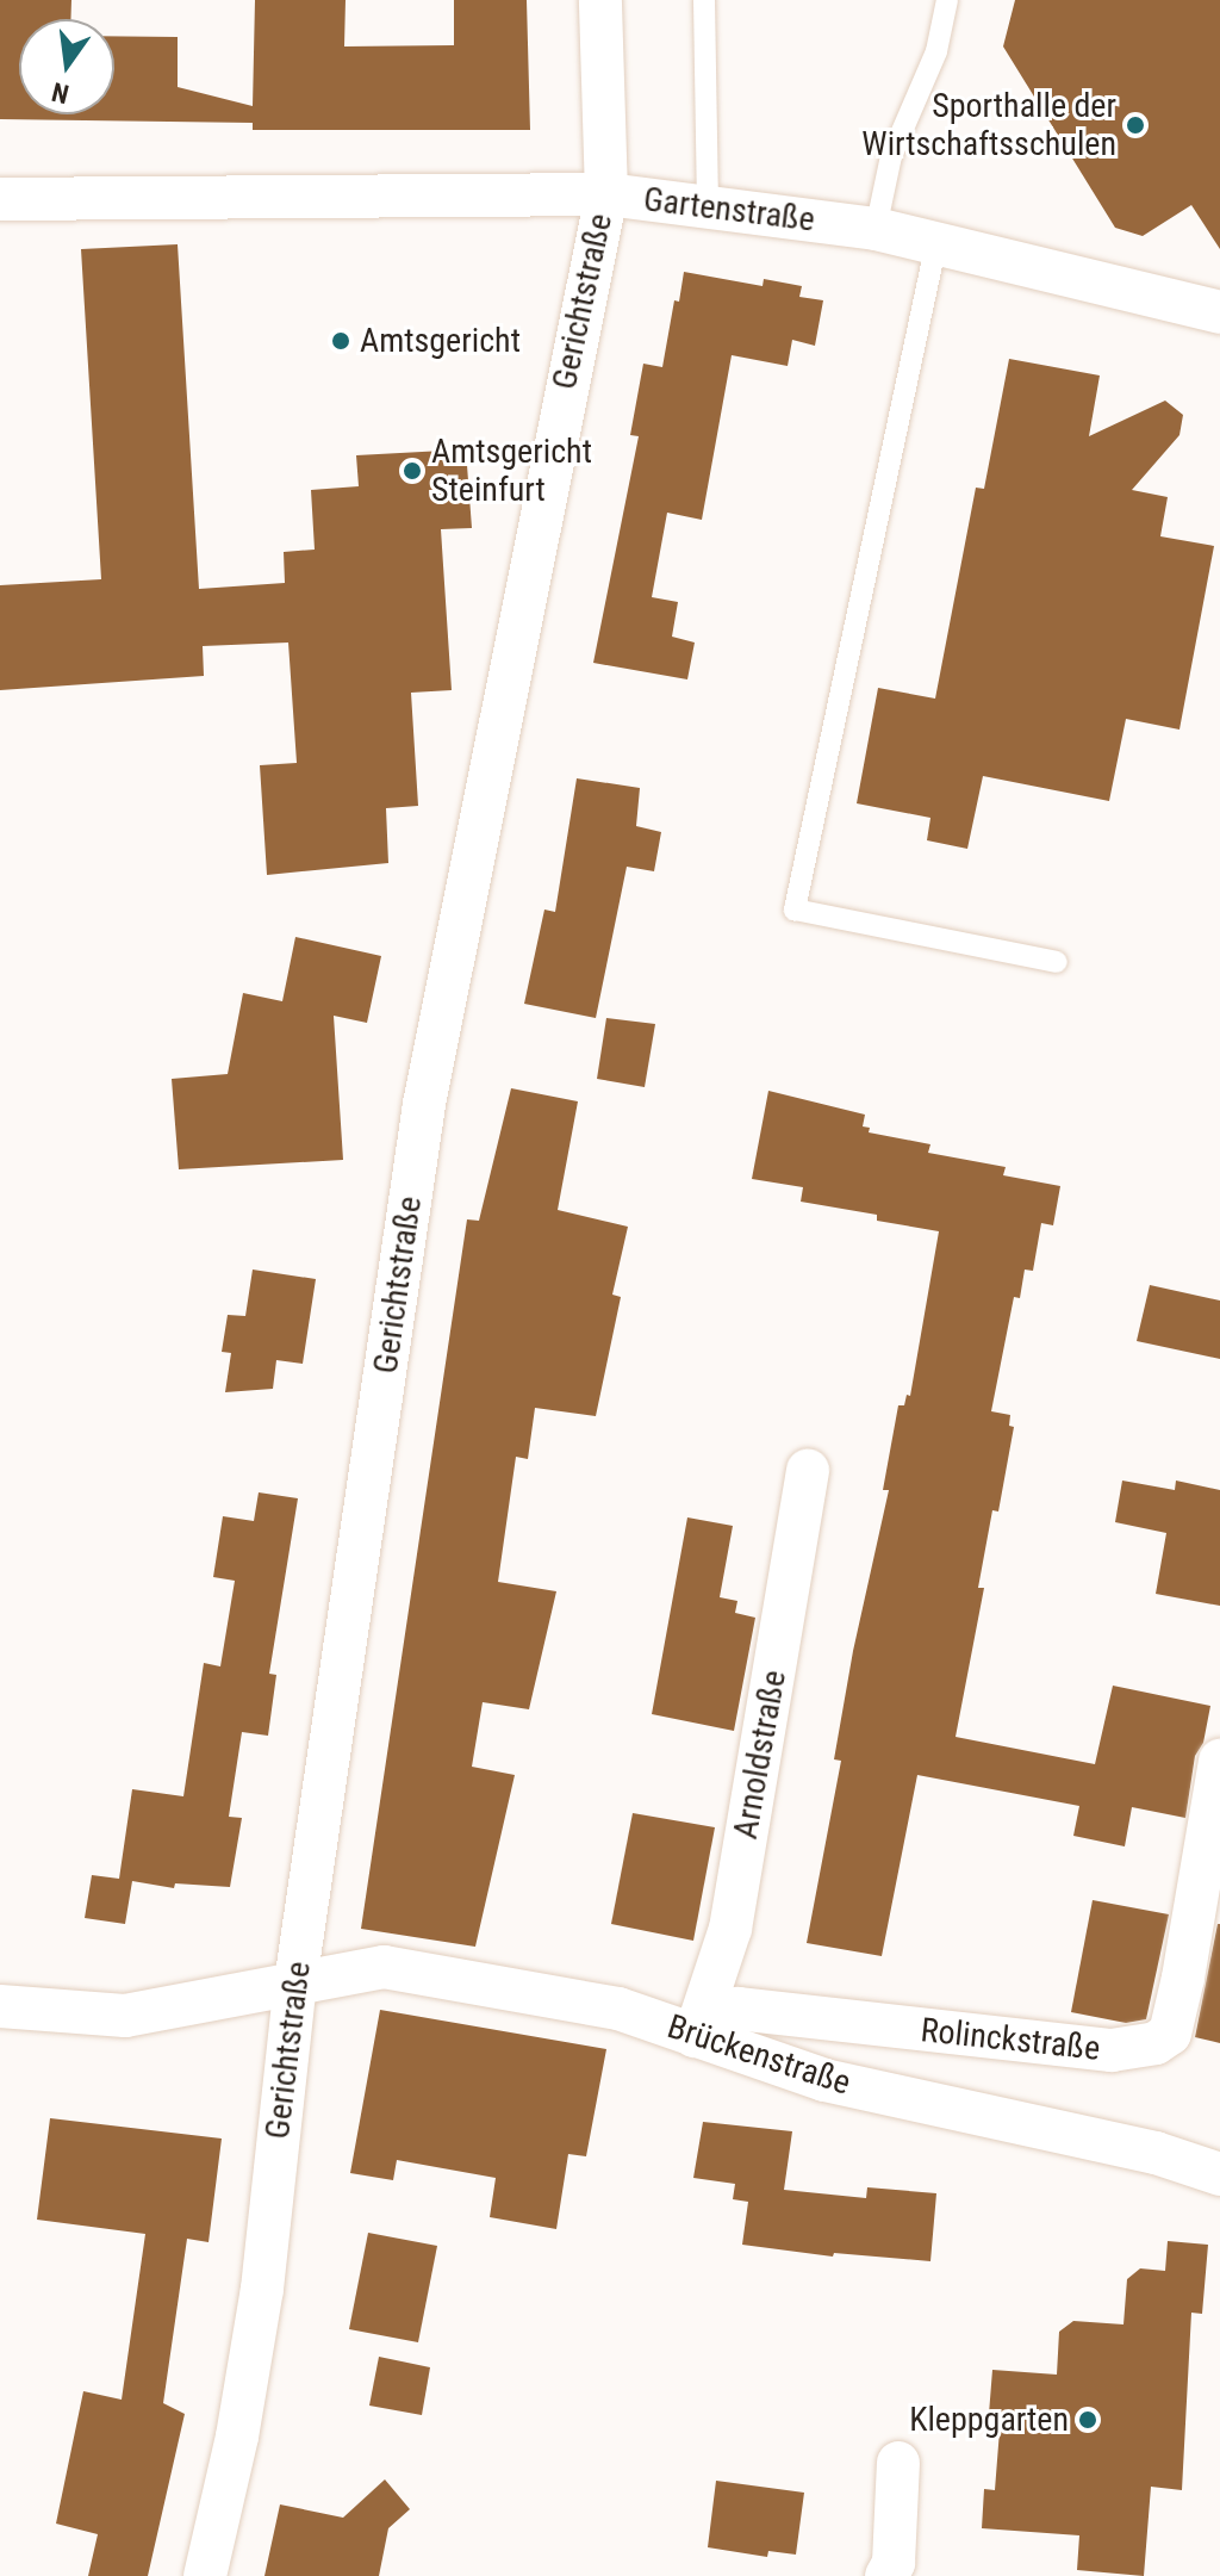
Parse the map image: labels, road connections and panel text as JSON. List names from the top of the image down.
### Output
{
  "streets": {
    "street": [
      "Gartenstraße",
      "Gerichtstraße",
      "Arnoldstraße",
      "Rolinckstraße",
      "Brückenstraße"
    ]
  },
  "crossings": [
    ["Gartenstraße", "Gerichtstraße"],
    ["Gerichtstraße", "Brückenstraße"],
    ["Arnoldstraße", "Rolinckstraße"],
    ["Arnoldstraße", "Brückenstraße"],
    ["Rolinckstraße", "Brückenstraße"]
  ],
  "places": [
    "Sporthalle der Wirtschaftsschulen",
    "Amtsgericht",
    "Amtsgericht Steinfurt",
    "Kleppgarten"
  ],
  "north": "bottom"
}
